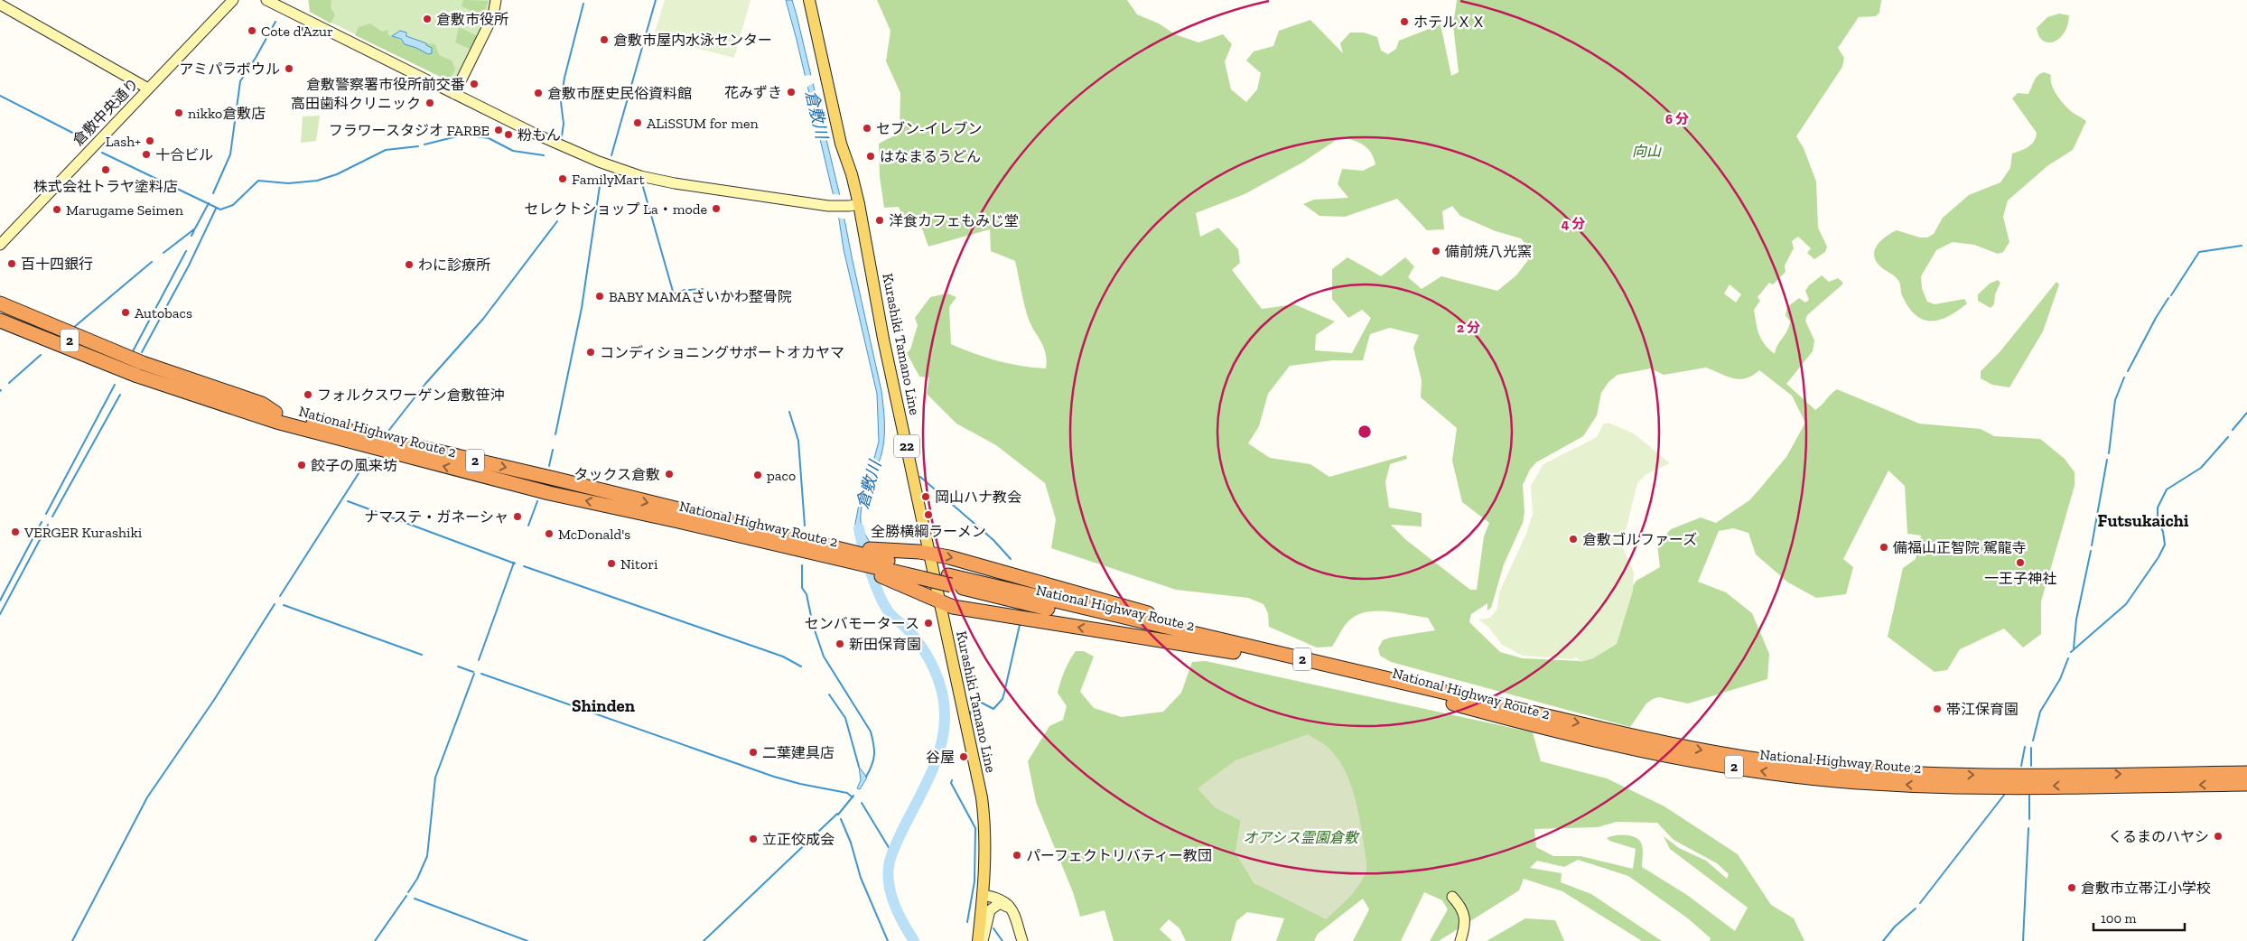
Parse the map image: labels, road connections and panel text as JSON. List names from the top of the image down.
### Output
{
  "streets": {
    "highway": ["2", "National Highway Route 2"],
    "main road": ["Kurashiki Tamano Line", "22"],
    "street": ["倉敷中央通り"]
  },
  "crossings": [
    ["2", "Kurashiki Tamano Line"],
    ["2", "National Highway Route 2"]
  ],
  "districts": ["Futsukaichi", "Shinden"],
  "water": ["倉敷川"],
  "parks": ["向山", "オアシス霊園倉敷"],
  "places": [
    "倉敷市役所",
    "ホテルＸＸ",
    "Cote d'Azur",
    "倉敷市屋内水泳センター",
    "アミパラボウル",
    "倉敷警察署市役所前交番",
    "花みずき",
    "倉敷市歴史民俗資料館",
    "高田歯科クリニック",
    "nikko倉敷店",
    "ALiSSUM for men",
    "セブン-イレブン",
    "フラワースタジオ FARBE",
    "粉もん",
    "Lash+",
    "十合ビル",
    "はなまるうどん",
    "株式会社トラヤ塗料店",
    "FamilyMart",
    "セレクトショップ La・mode",
    "Marugame Seimen",
    "洋食カフェもみじ堂",
    "備前焼八光窯",
    "百十四銀行",
    "わに診療所",
    "BABY MAMAさいかわ整骨院",
    "Autobacs",
    "コンディショニングサポートオカヤマ",
    "フォルクスワーゲン倉敷笹沖",
    "餃子の風来坊",
    "タックス倉敷",
    "paco",
    "岡山ハナ教会",
    "全勝横綱ラーメン",
    "ナマステ・ガネーシャ",
    "VERGER Kurashiki",
    "McDonald's",
    "倉敷ゴルファーズ",
    "備福山正智院 駕龍寺",
    "一王子神社",
    "Nitori",
    "センバモータース",
    "新田保育園",
    "帯江保育園",
    "二葉建具店",
    "谷屋",
    "くるまのハヤシ",
    "立正佼成会",
    "パーフェクトリバティー教団",
    "倉敷市立帯江小学校"
  ],
  "scale_bar": "100 m",
  "rings": ["6 分", "4 分", "2 分"]
}
